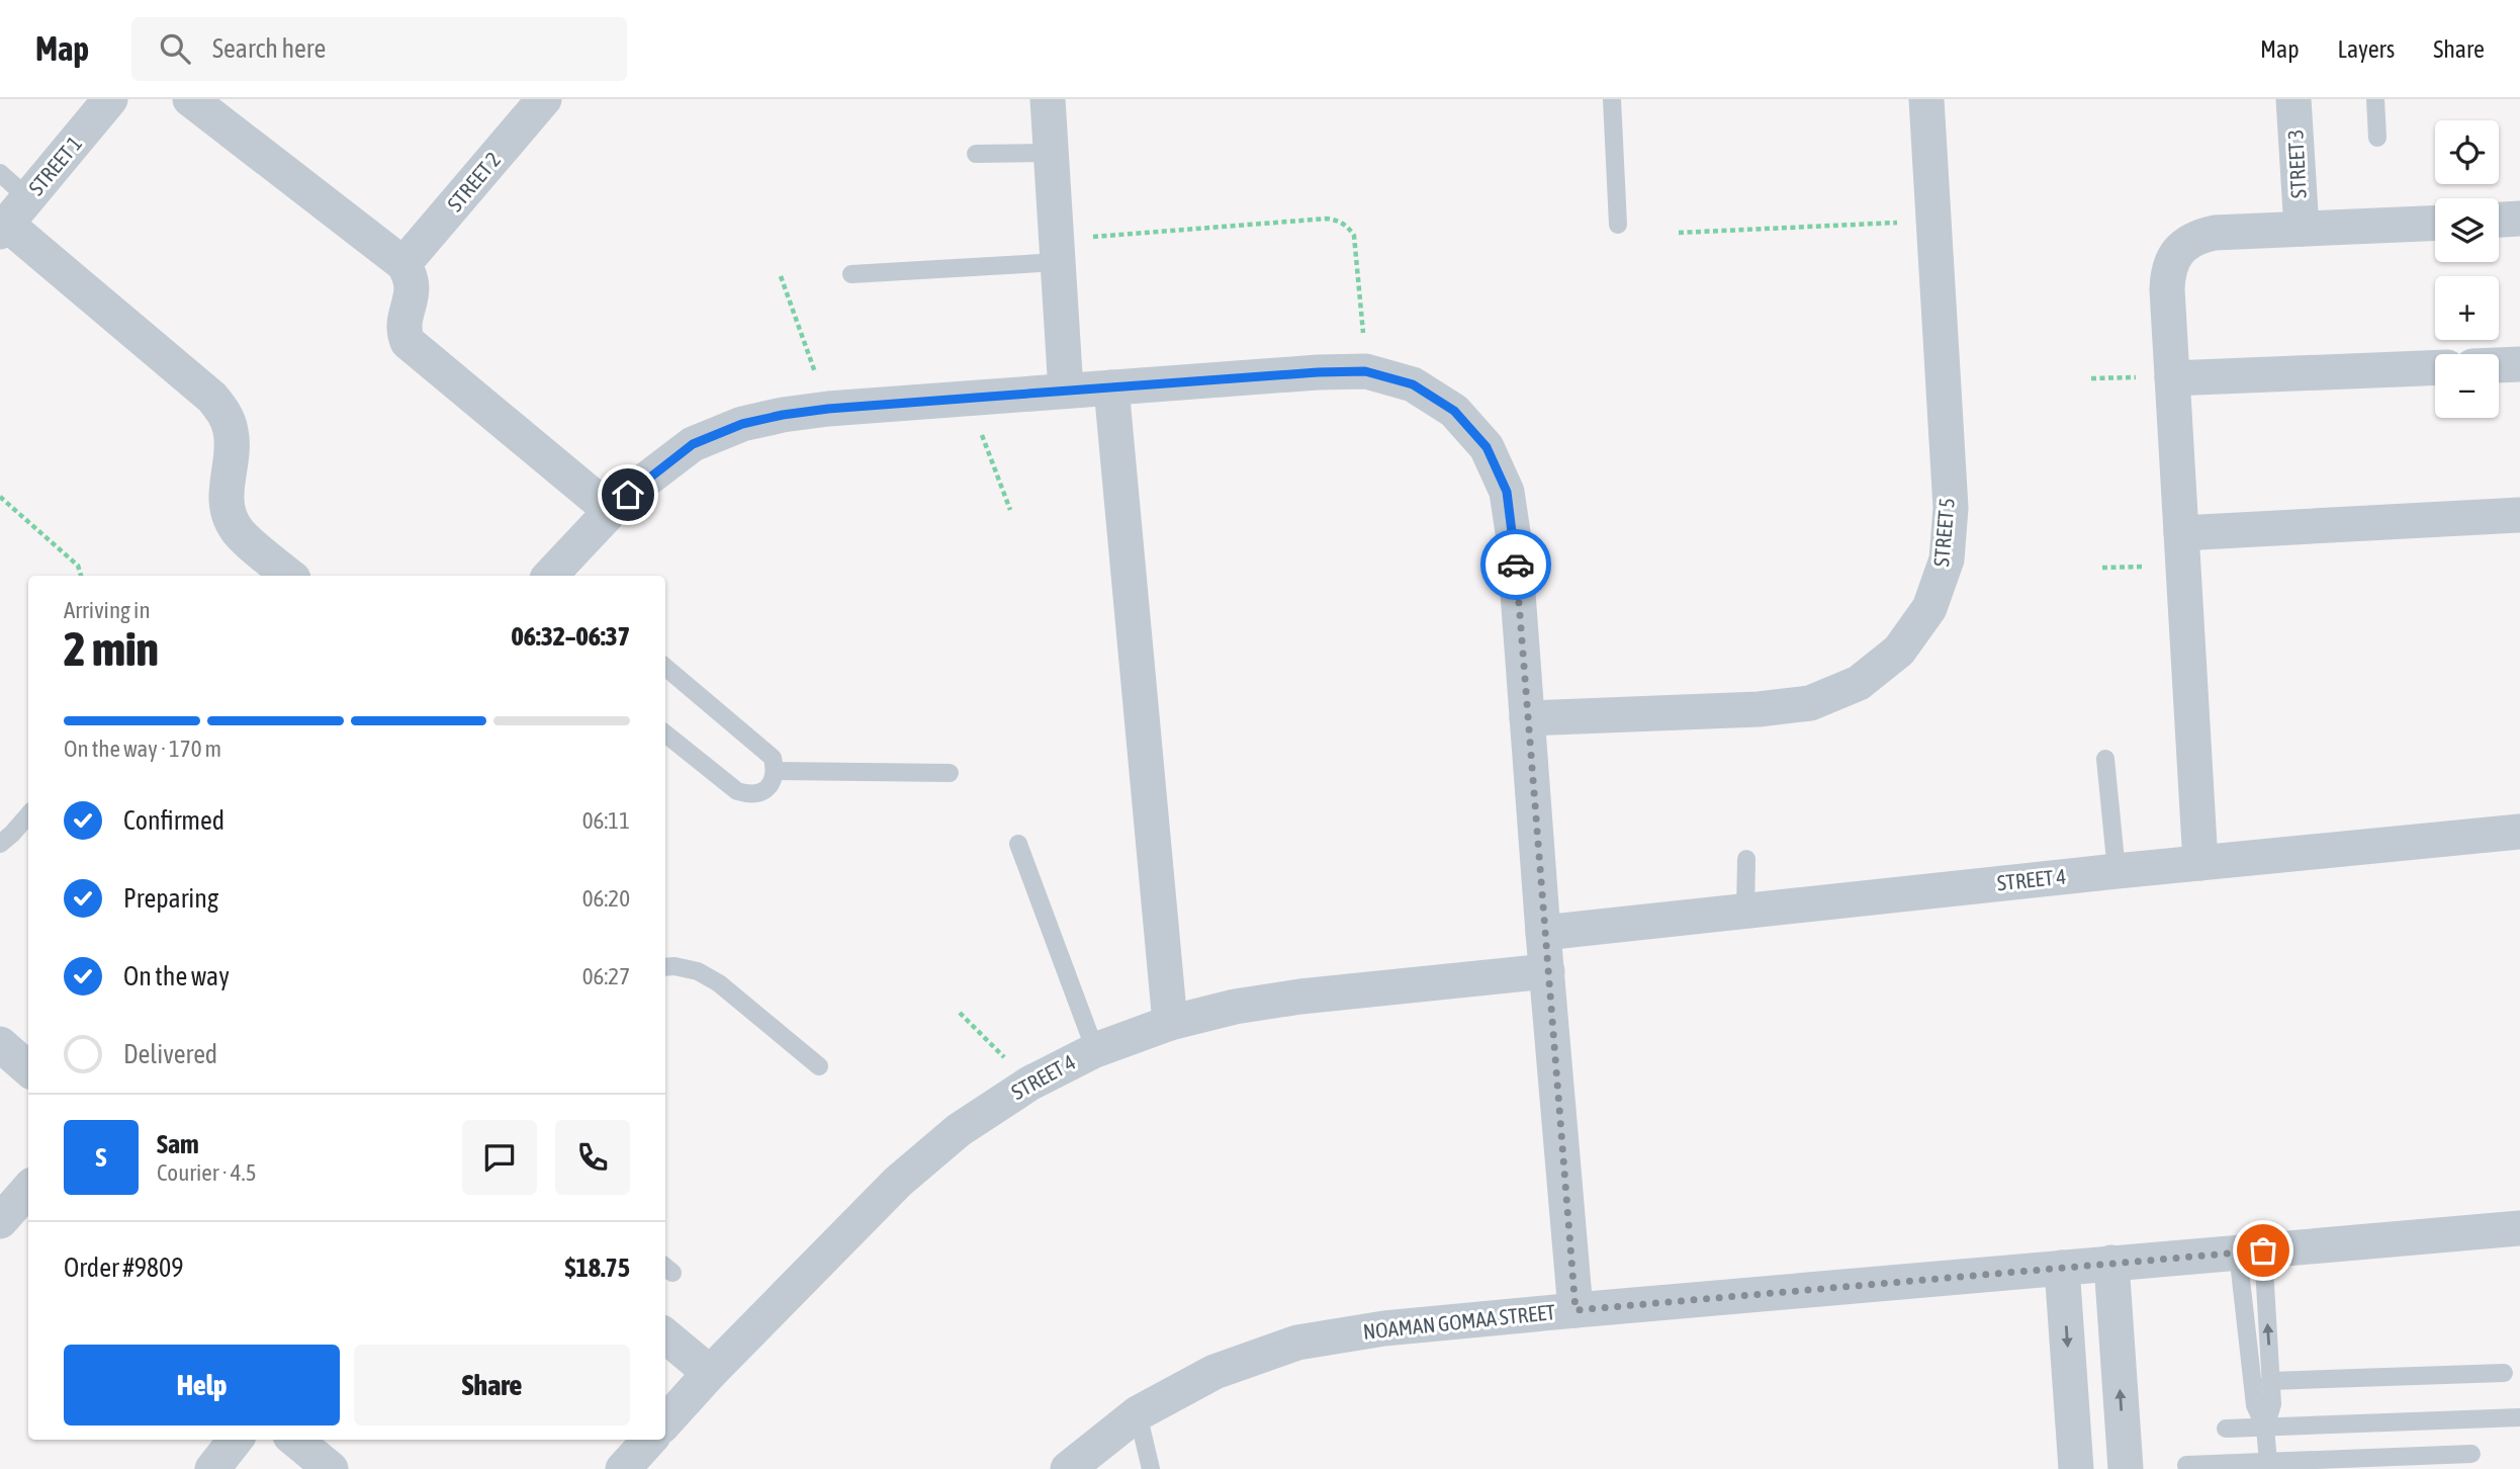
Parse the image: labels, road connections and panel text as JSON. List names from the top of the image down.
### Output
{
  "streets": {
    "street": [
      "STREET 3",
      "STREET 1",
      "STREET 2",
      "STREET 5",
      "STREET 4",
      "NOAMAN GOMAA STREET"
    ]
  },
  "page": {
    "header": "Map",
    "search": "Search here",
    "nav": ["Map", "Layers", "Share"],
    "map_buttons": ["+", "−"],
    "heading": ["2 min", "Arriving in", "06:32–06:37"],
    "panel": [
      "Sam",
      "Courier · 4.5",
      "Order #9809",
      "$18.75"
    ],
    "bar": "On the way · 170 m",
    "list": [
      ["Confirmed", "06:11"],
      ["Preparing", "06:20"],
      ["On the way", "06:27"],
      "Delivered"
    ],
    "round": "S",
    "buttons": ["Help", "Share"]
  }
}
